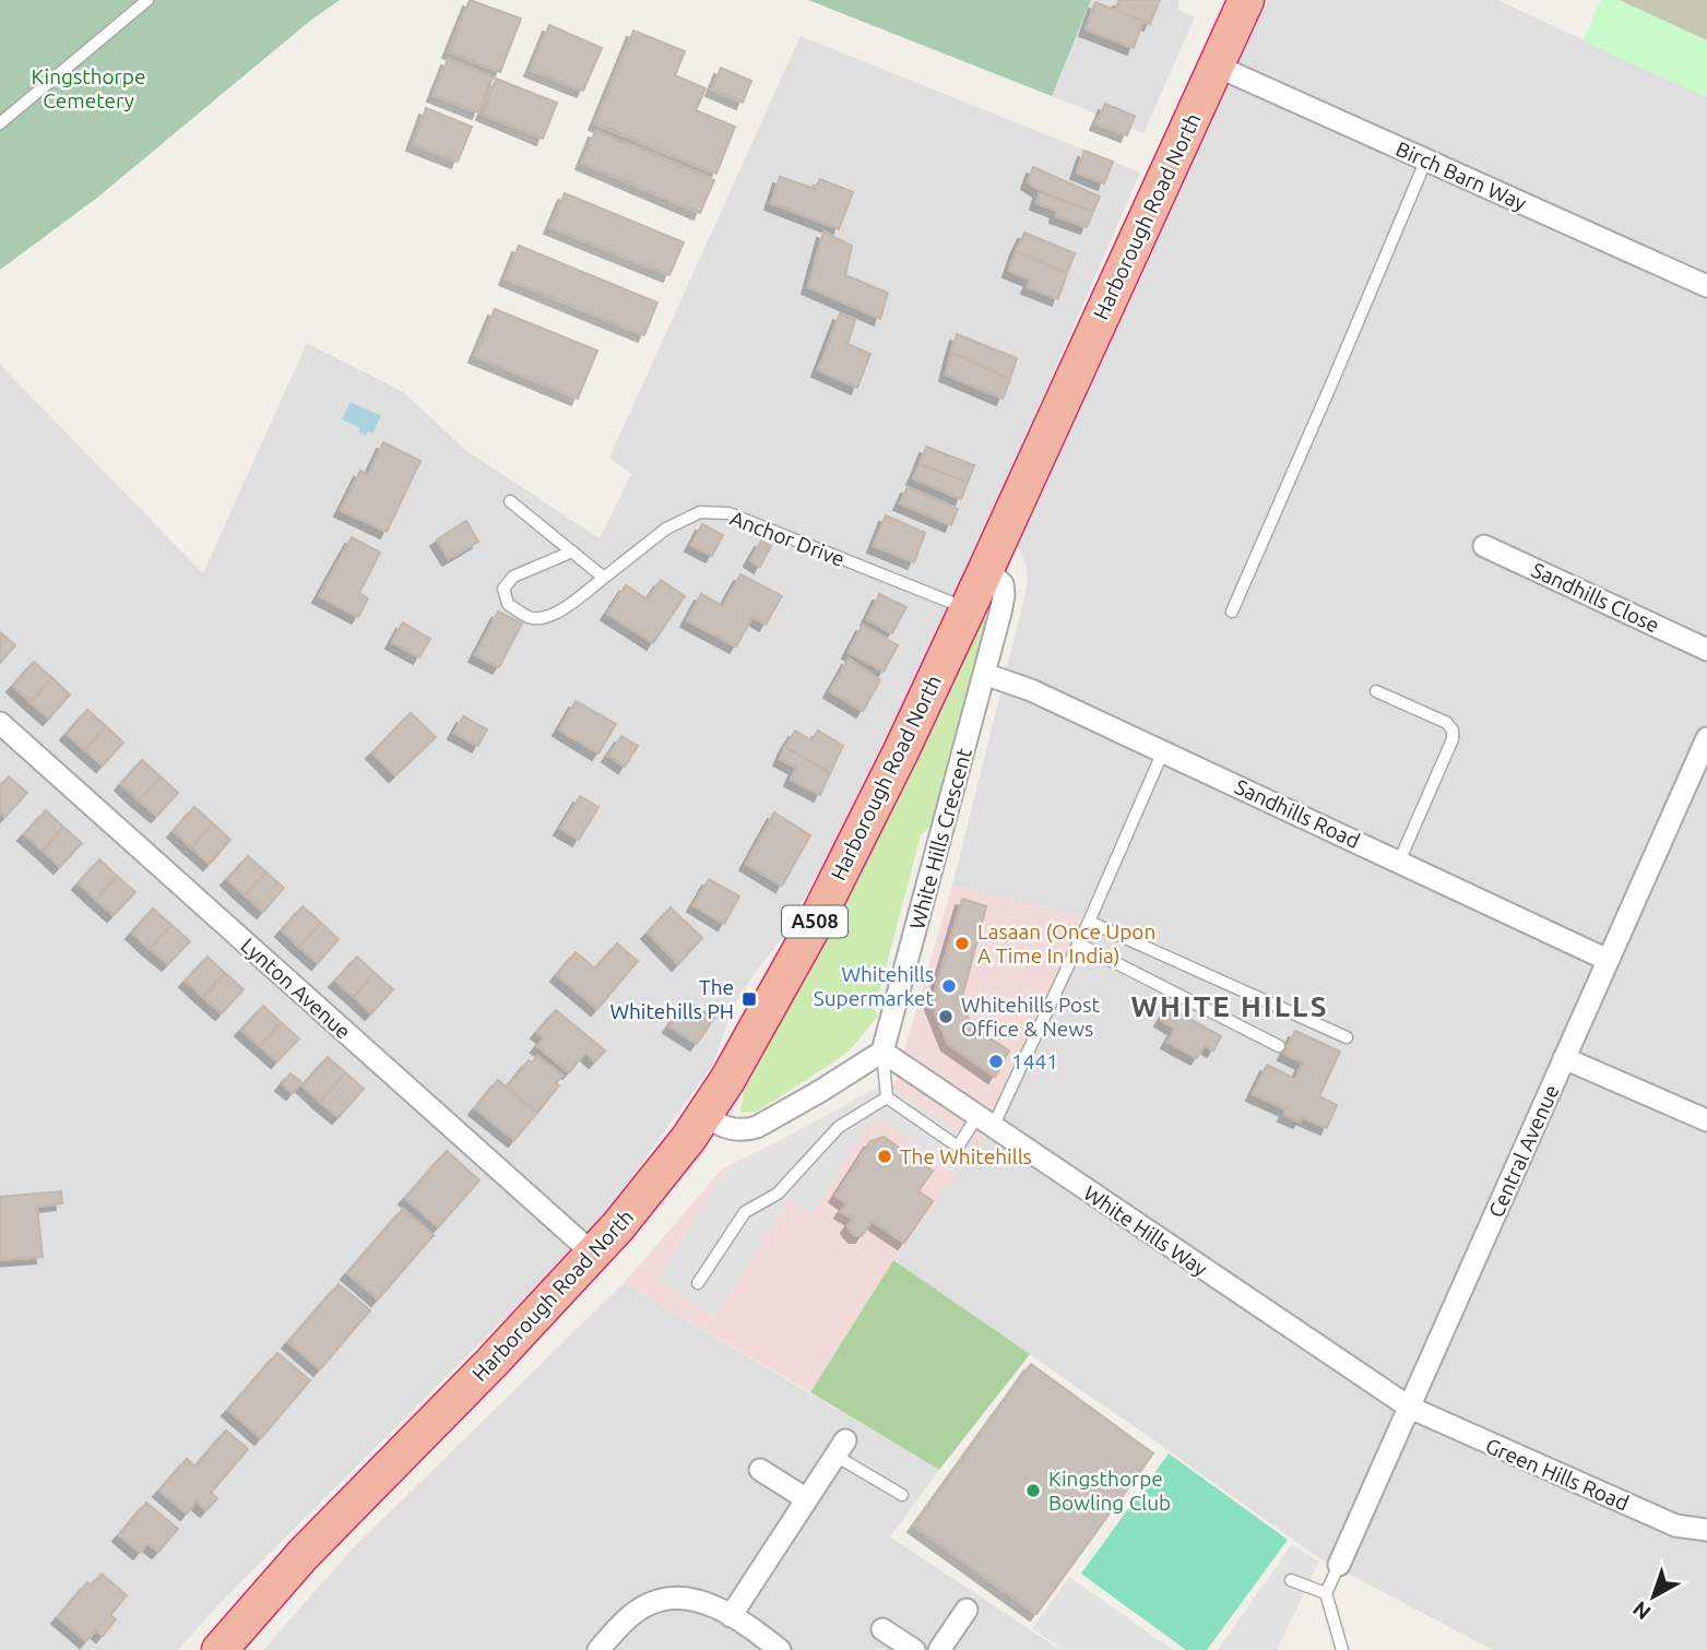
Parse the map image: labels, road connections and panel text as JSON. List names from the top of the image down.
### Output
{
  "streets": {
    "highway": ["Harborough Road North", "A508"],
    "street": [
      "Birch Barn Way",
      "Sandhills Close",
      "Sandhills Road",
      "White Hills Crescent",
      "Lynton Avenue",
      "Central Avenue",
      "White Hills Way",
      "Green Hills Road"
    ],
    "lane": ["Anchor Drive"]
  },
  "crossings": [
    ["Birch Barn Way", "Harborough Road North"],
    ["Birch Barn Way", "A508"],
    ["Harborough Road North", "Anchor Drive"],
    ["Harborough Road North", "White Hills Crescent"],
    ["Harborough Road North", "A508"],
    ["Harborough Road North", "Lynton Avenue"],
    ["Sandhills Road", "White Hills Crescent"],
    ["Sandhills Road", "Central Avenue"],
    ["White Hills Crescent", "White Hills Way"],
    ["Central Avenue", "White Hills Way"],
    ["Central Avenue", "Green Hills Road"],
    ["White Hills Way", "Green Hills Road"]
  ],
  "districts": ["WHITE HILLS"],
  "parks": ["Kingsthorpe Cemetery"],
  "places": {
    "other": [
      "Lasaan (Once Upon A Time In India)",
      "Whitehills Supermarket",
      "Whitehills Post Office & News",
      "1441",
      "The Whitehills",
      "Kingsthorpe Bowling Club"
    ],
    "transit": ["The Whitehills PH"]
  },
  "north": "bottom left"
}
